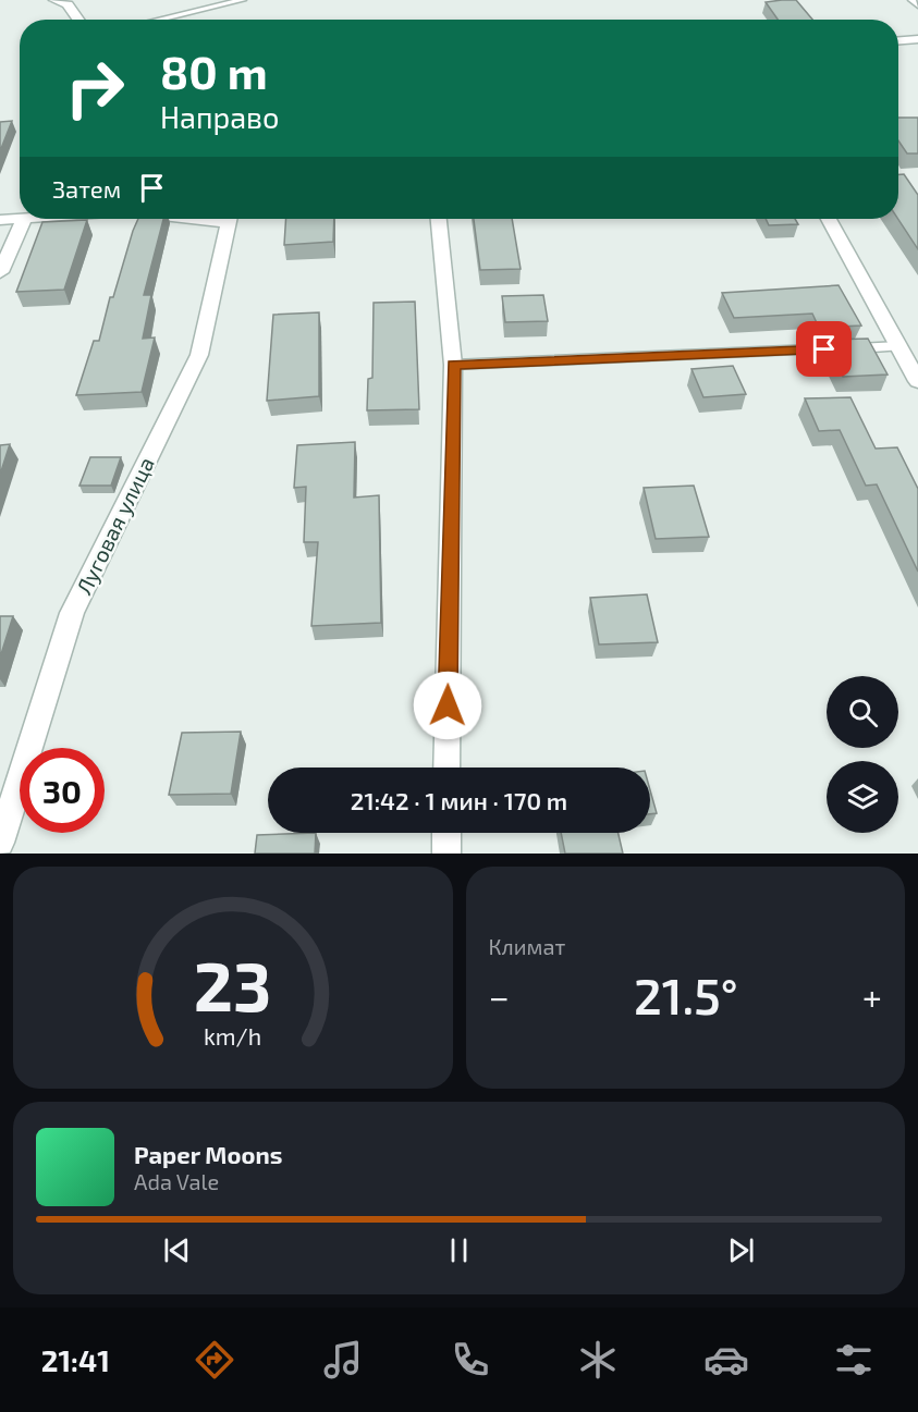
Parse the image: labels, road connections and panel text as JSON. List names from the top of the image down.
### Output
{
  "streets": {
    "street": ["Луговая улица"]
  },
  "page": {
    "turn": ["80 m", "Направо"],
    "then": "Затем",
    "limit": "30",
    "trip": "21:42 · 1 мин · 170 m",
    "tile": "Климат",
    "heat": ["−", "21.5°", "+"],
    "song": ["Paper Moons", "Ada Vale"],
    "tabs": "21:41",
    "gauge": ["23", "km/h"]
  }
}
